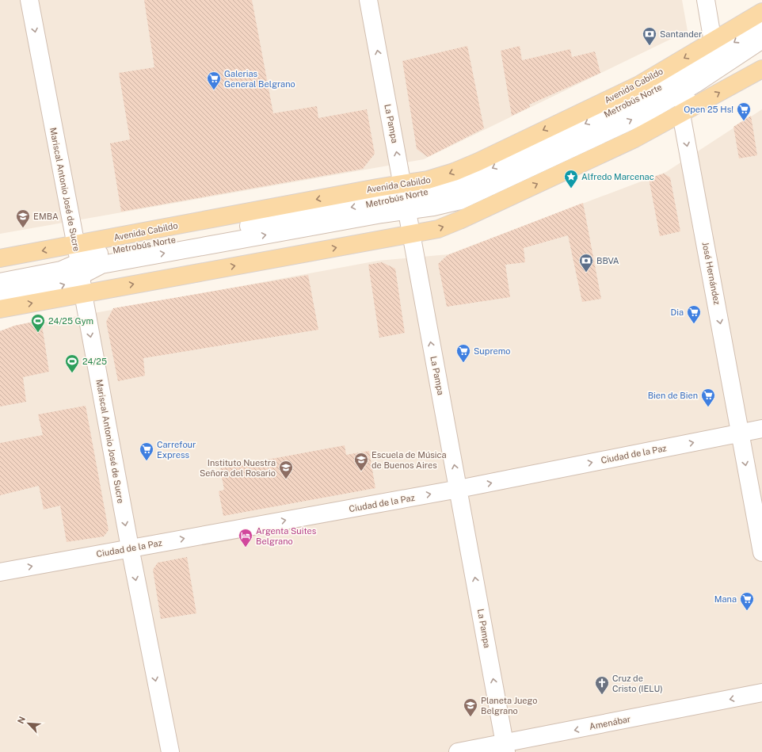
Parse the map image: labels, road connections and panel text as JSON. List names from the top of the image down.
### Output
{
  "streets": {
    "main road": ["Avenida Cabildo"],
    "street": [
      "Metrobús Norte",
      "La Pampa",
      "Mariscal Antonio José de Sucre",
      "José Hernández",
      "Ciudad de la Paz",
      "Amenábar"
    ]
  },
  "crossings": [
    ["Avenida Cabildo", "Metrobús Norte"],
    ["Avenida Cabildo", "La Pampa"],
    ["Avenida Cabildo", "Mariscal Antonio José de Sucre"],
    ["Metrobús Norte", "La Pampa"],
    ["Metrobús Norte", "Mariscal Antonio José de Sucre"],
    ["La Pampa", "Ciudad de la Paz"],
    ["La Pampa", "Amenábar"],
    ["Mariscal Antonio José de Sucre", "Ciudad de la Paz"],
    ["José Hernández", "Ciudad de la Paz"]
  ],
  "one_way": [
    "La Pampa",
    "Mariscal Antonio José de Sucre",
    "José Hernández",
    "Ciudad de la Paz",
    "Amenábar"
  ],
  "places": {
    "bank": ["Santander", "BBVA"],
    "supermarket": [
      "Galerias General Belgrano",
      "Open 25 Hs!",
      "Dia",
      "Supremo",
      "Bien de Bien",
      "Carrefour Express",
      "Mana"
    ],
    "place": ["Alfredo Marcenac"],
    "school or university": [
      "EMBA",
      "Escuela de Música de Buenos Aires",
      "Instituto Nuestra Señora del Rosario",
      "Planeta Juego Belgrano"
    ],
    "sports": ["24/25 Gym", "24/25"],
    "hotel": ["Argenta Suites Belgrano"],
    "church": ["Cruz de Cristo (IELU)"]
  },
  "north": "top left"
}
